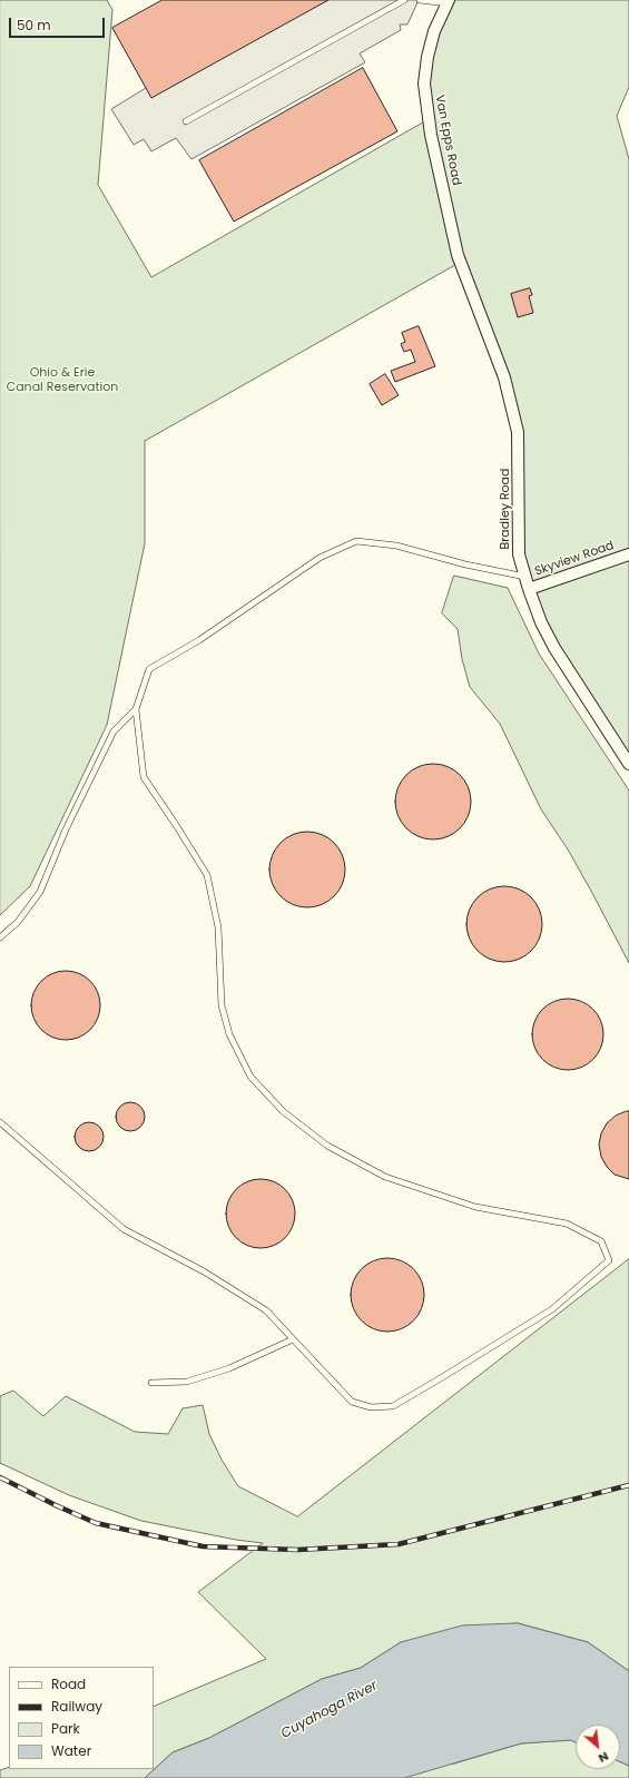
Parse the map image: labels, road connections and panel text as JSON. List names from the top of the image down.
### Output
{
  "streets": {
    "street": ["Van Epps Road", "Bradley Road", "Skyview Road"]
  },
  "crossings": [
    ["Van Epps Road", "Bradley Road"],
    ["Bradley Road", "Skyview Road"]
  ],
  "water": ["Cuyahoga River"],
  "parks": ["Ohio & Erie Canal Reservation"],
  "legend": [
    "Road",
    "Railway",
    "Park",
    "Water"
  ],
  "scale_bar": "50 m",
  "north": "bottom right"
}
